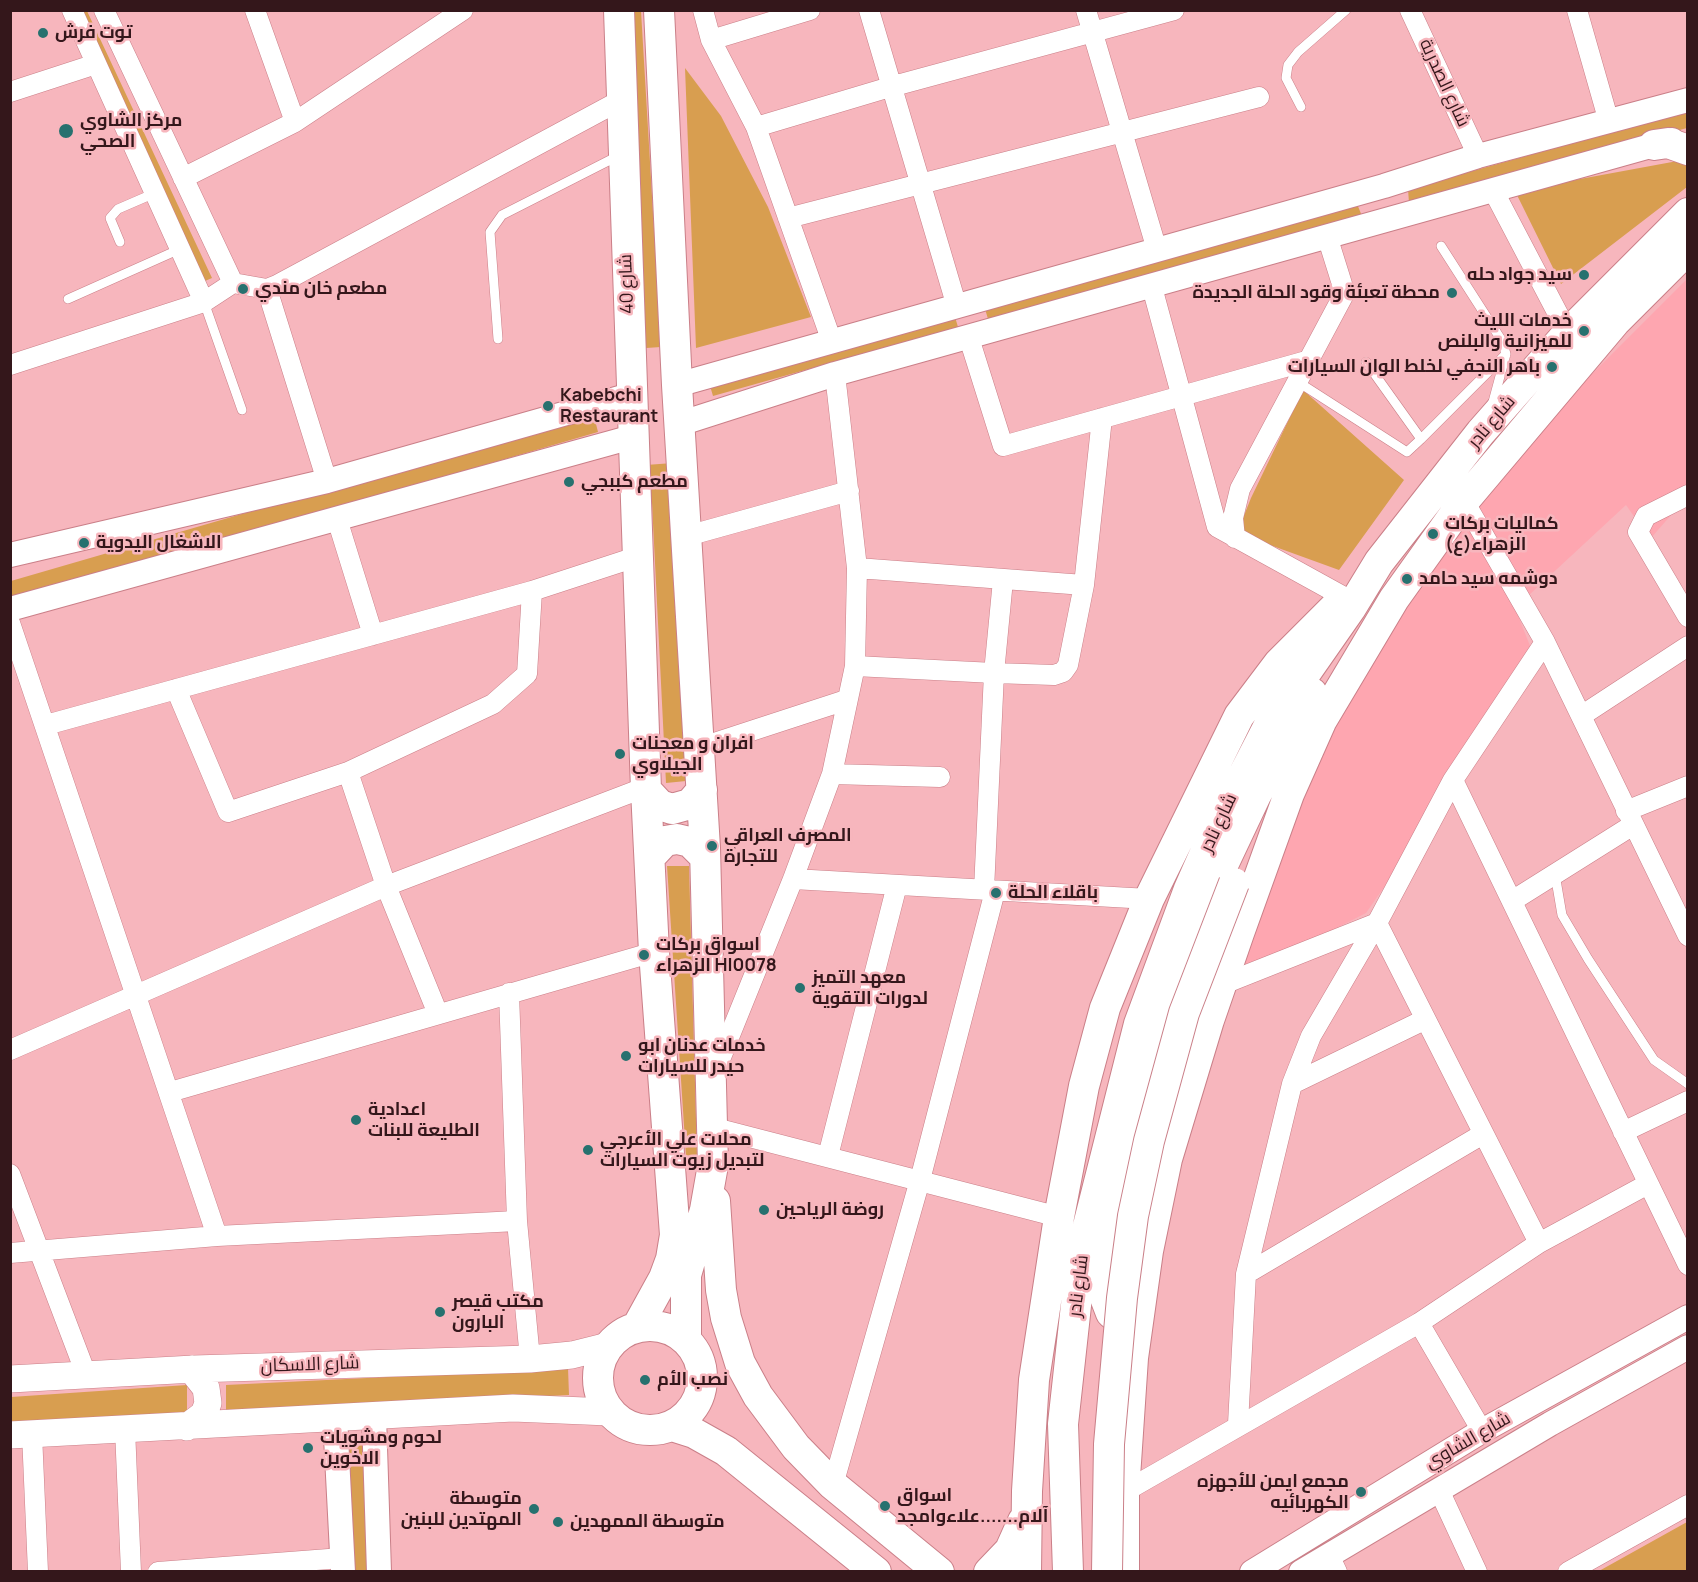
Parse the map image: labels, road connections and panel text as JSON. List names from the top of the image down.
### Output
{
  "streets": {
    "main road": ["شارع 40", "شارع نادر", "شارع الاسكان"],
    "street": ["شارع الصدرية", "شارع الشاوي"]
  },
  "crossings": [
    ["شارع 40", "شارع الاسكان"]
  ],
  "places": [
    "توت فرش",
    "مركز الشاوي الصحي",
    "سيد جواد حله",
    "مطعم خان مندي",
    "محطة تعبئة وقود الحلة الجديدة",
    "خدمات الليث للميزانية والبلنص",
    "باهر النجفي لخلط الوان السيارات",
    "Kabebchi Restaurant",
    "مطعم كببجي",
    "كماليات بركات الزهراء(ع)",
    "الاشغال اليدوية",
    "دوشمه سيد حامد",
    "افران و معجنات الجيلاوي",
    "المصرف العراقي للتجارة",
    "باقلاء الحلة",
    "اسواق بركات الزهراء Hl0078",
    "معهد التميز لدورات التقوية",
    "خدمات عدنان ابو حيدر للسيارات",
    "اعدادية الطليعة للبنات",
    "محلات علي الأعرجي لتبديل زيوت السيارات",
    "روضة الرياحين",
    "مكتب قيصر البارون",
    "نصب الأم",
    "لحوم ومشويات الاخوين",
    "مجمع ايمن للأجهزه الكهربائيه",
    "اسواق آلام.......علاءوامجد",
    "متوسطة المهتدين للبنين",
    "متوسطة الممهدين"
  ]
}
